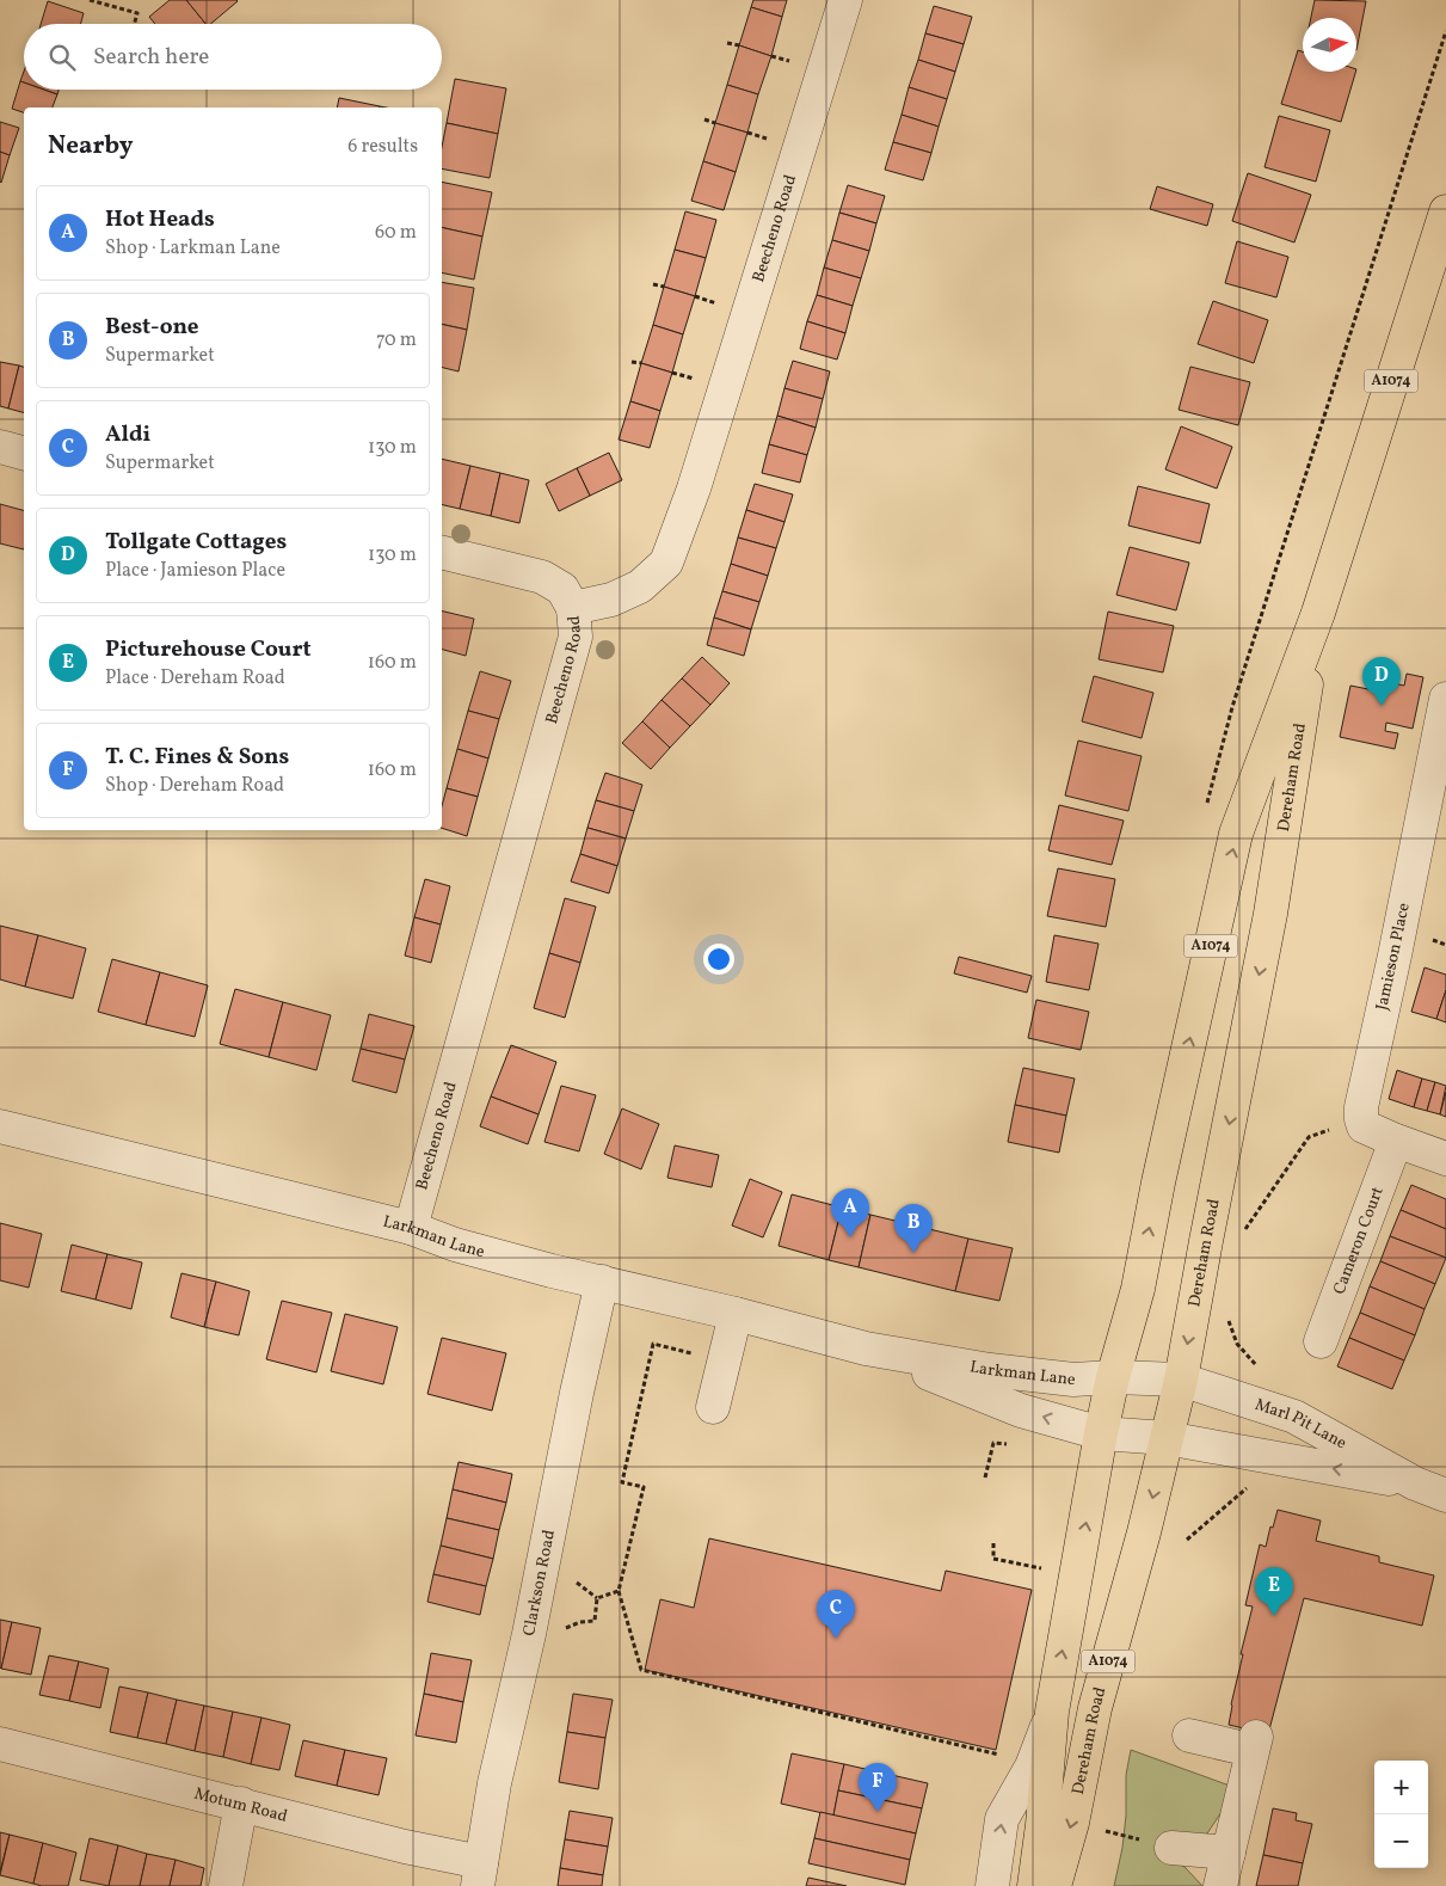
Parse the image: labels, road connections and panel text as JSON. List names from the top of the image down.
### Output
{
  "streets": {
    "highway": ["A1074", "Dereham Road"],
    "street": [
      "Beecheno Road",
      "Jamieson Place",
      "Larkman Lane",
      "Cameron Court",
      "Marl Pit Lane",
      "Clarkson Road",
      "Motum Road"
    ]
  },
  "crossings": [
    ["Beecheno Road", "Larkman Lane"],
    ["Dereham Road", "Larkman Lane"],
    ["Dereham Road", "Marl Pit Lane"],
    ["Larkman Lane", "Marl Pit Lane"],
    ["Larkman Lane", "Clarkson Road"],
    ["Clarkson Road", "Motum Road"]
  ],
  "north": "right",
  "page": {
    "search": "Search here",
    "heading": ["Nearby", "6 results"],
    "list": [
      {
        "mark": "A",
        "name": "Hot Heads",
        "note": "Shop · Larkman Lane",
        "value": "60 m"
      },
      {
        "mark": "B",
        "name": "Best-one",
        "note": "Supermarket",
        "value": "70 m"
      },
      {
        "mark": "C",
        "name": "Aldi",
        "note": "Supermarket",
        "value": "130 m"
      },
      {
        "mark": "D",
        "name": "Tollgate Cottages",
        "note": "Place · Jamieson Place",
        "value": "130 m"
      },
      {
        "mark": "E",
        "name": "Picturehouse Court",
        "note": "Place · Dereham Road",
        "value": "160 m"
      },
      {
        "mark": "F",
        "name": "T. C. Fines & Sons",
        "note": "Shop · Dereham Road",
        "value": "160 m"
      }
    ],
    "pins": [
      "D",
      "A",
      "B",
      "E",
      "C",
      "F"
    ],
    "map_buttons": ["+", "−"]
  }
}
